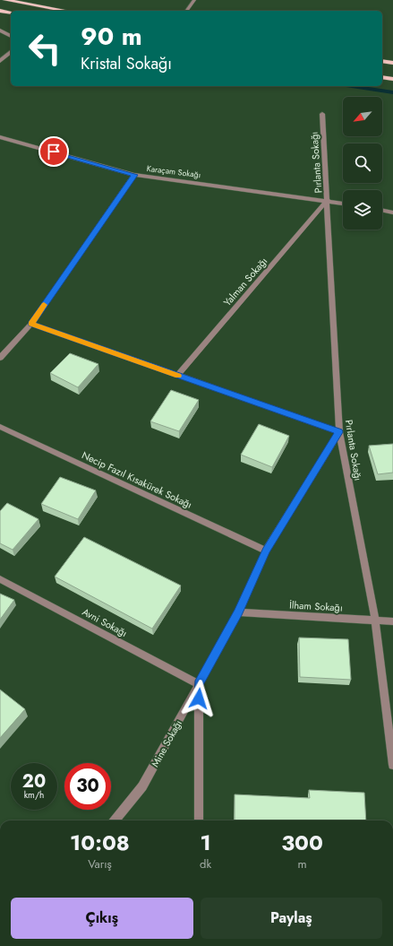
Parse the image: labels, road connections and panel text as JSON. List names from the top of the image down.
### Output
{
  "streets": {
    "street": [
      "Pırlanta Sokağı",
      "Karaçam Sokağı",
      "Yalman Sokağı",
      "Necip Fazıl Kısakürek Sokağı",
      "İlham Sokağı",
      "Avni Sokağı",
      "Mine Sokağı"
    ]
  },
  "crossings": [
    ["Pırlanta Sokağı", "Karaçam Sokağı"],
    ["Pırlanta Sokağı", "Yalman Sokağı"],
    ["Pırlanta Sokağı", "İlham Sokağı"],
    ["Pırlanta Sokağı", "Mine Sokağı"],
    ["Karaçam Sokağı", "Yalman Sokağı"],
    ["Necip Fazıl Kısakürek Sokağı", "Mine Sokağı"],
    ["İlham Sokağı", "Mine Sokağı"],
    ["Avni Sokağı", "Mine Sokağı"]
  ],
  "north": "bottom left",
  "page": {
    "turn": ["90 m", "Kristal Sokağı"],
    "speed": "20 km/h",
    "limit": "30",
    "eta": [
      "10:08",
      "Varış",
      "1",
      "dk",
      "300",
      "m"
    ],
    "buttons": ["Çıkış", "Paylaş"]
  }
}
